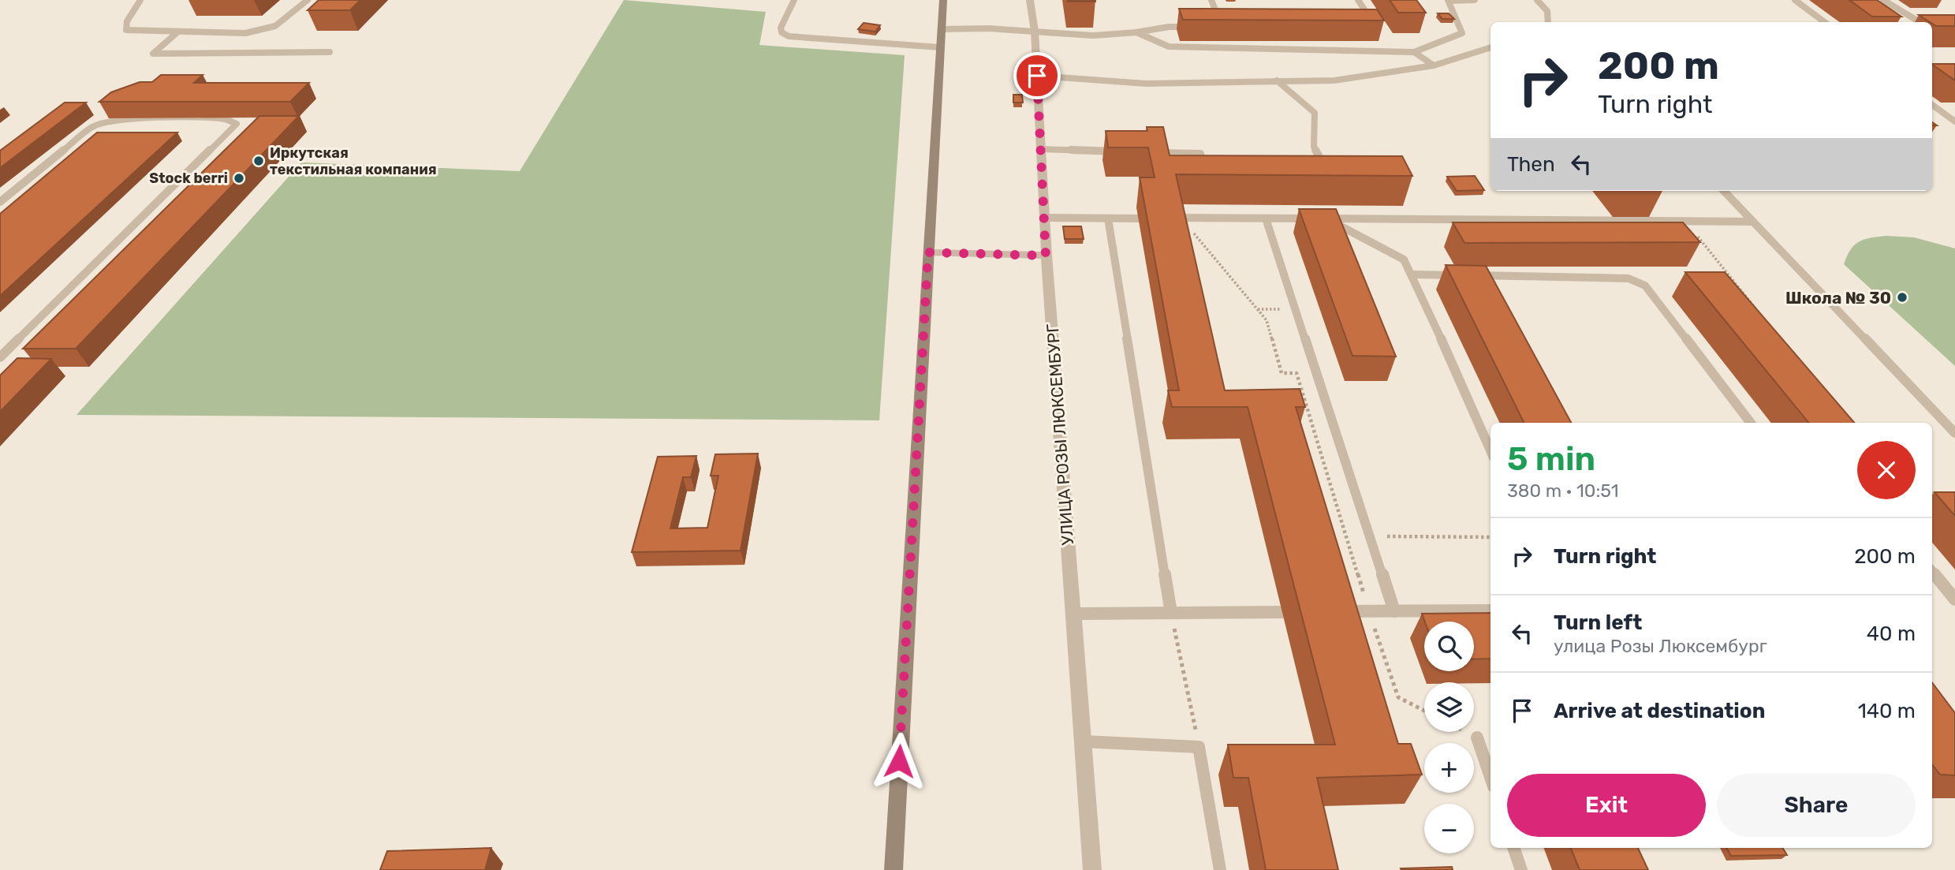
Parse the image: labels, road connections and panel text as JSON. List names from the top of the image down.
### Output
{
  "streets": {
    "street": ["УЛИЦА РОЗЫ ЛЮКСЕМБУРГ"]
  },
  "places": ["Иркутская текстильная компания", "Stock berri", "Школа № 30"],
  "page": {
    "turn": ["200 m", "Turn right"],
    "then": "Then",
    "heading": ["5 min", "380 m · 10:51"],
    "list": [
      {
        "name": "Turn right",
        "value": "200 m"
      },
      {
        "name": "Turn left",
        "note": "улица Розы Люксембург",
        "value": "40 m"
      },
      {
        "name": "Arrive at destination",
        "value": "140 m"
      }
    ],
    "map_buttons": ["+", "−"],
    "buttons": ["Exit", "Share"]
  }
}
